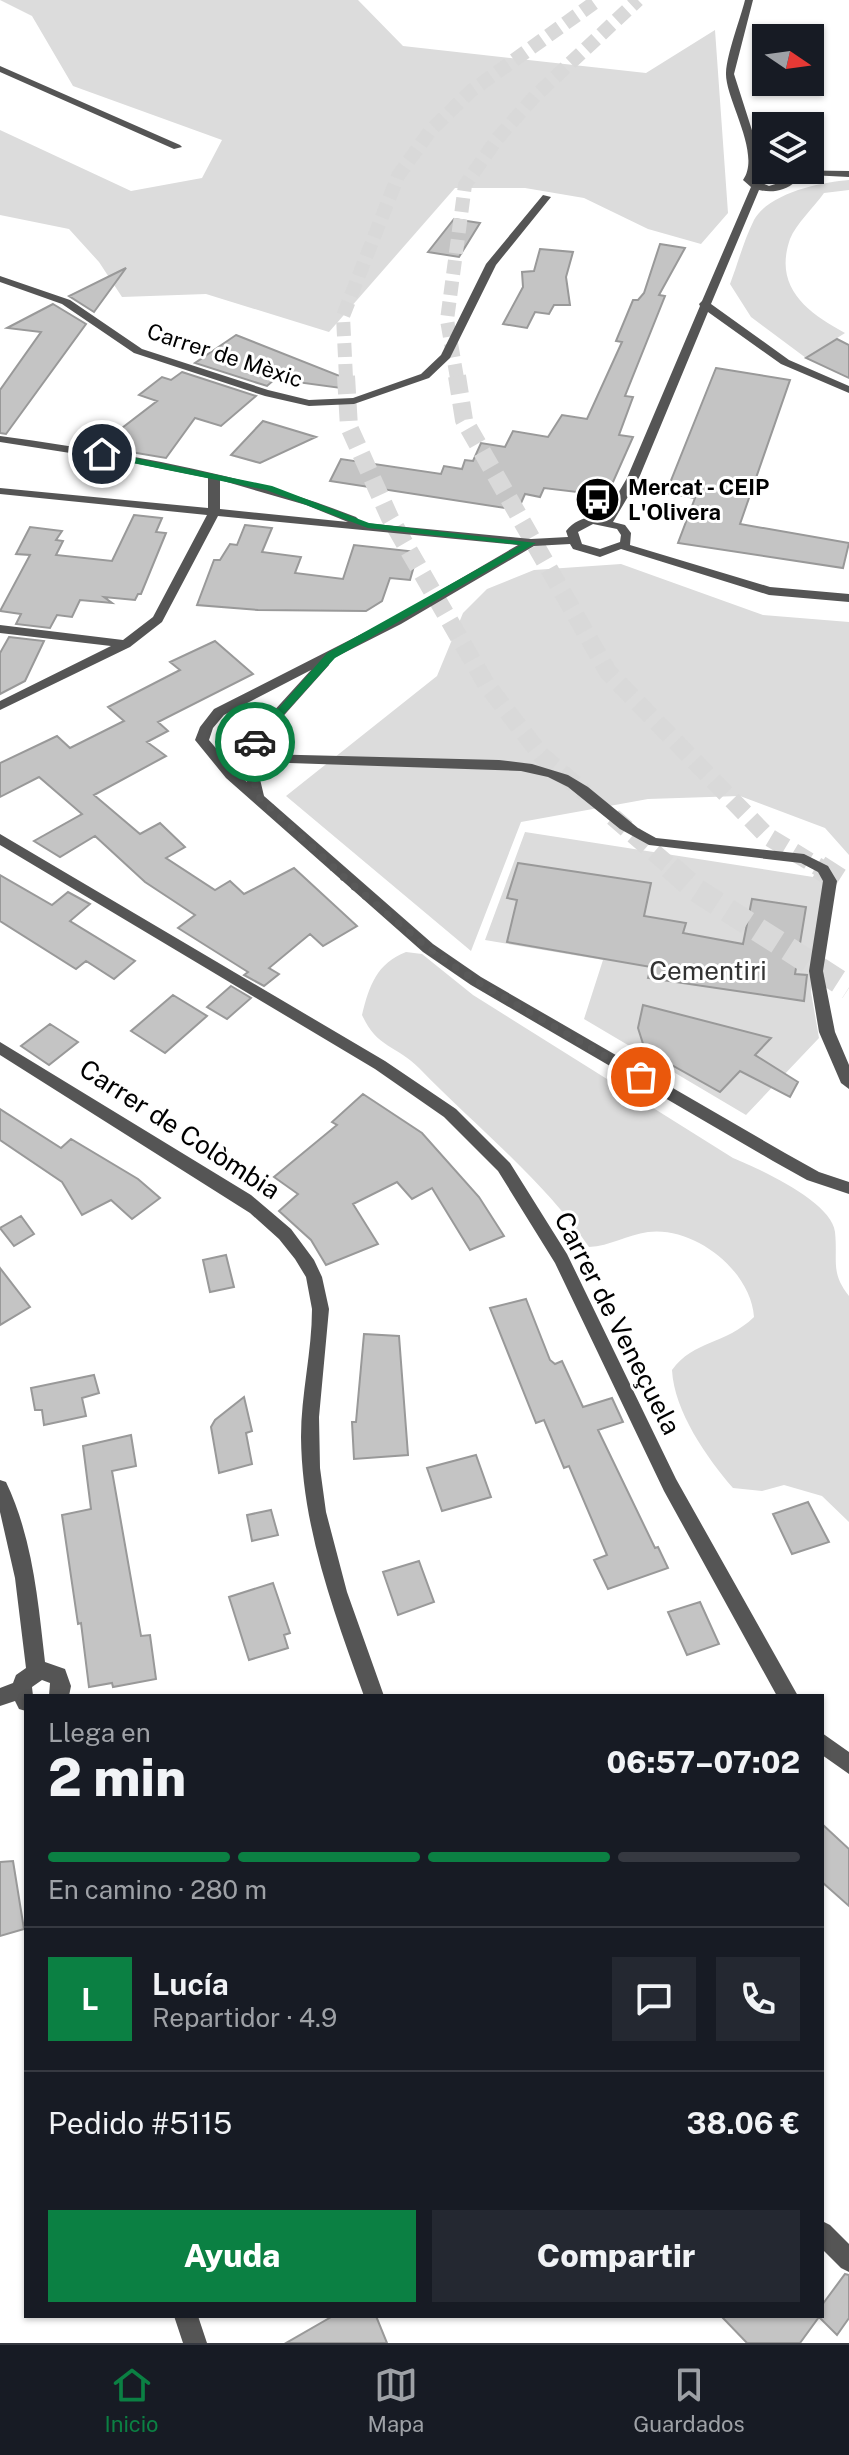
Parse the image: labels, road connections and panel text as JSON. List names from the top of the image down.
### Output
{
  "streets": {
    "street": ["Carrer de Mèxic", "Carrer de Colòmbia", "Carrer de Veneçuela"]
  },
  "parks": ["Cementiri"],
  "places": {
    "bus stop": ["Mercat - CEIP L'Olivera"]
  },
  "north": "right",
  "page": {
    "heading": ["2 min", "Llega en", "06:57–07:02"],
    "panel": [
      "Lucía",
      "Repartidor · 4.9",
      "Pedido #5115",
      "38.06 €"
    ],
    "bar": "En camino · 280 m",
    "round": "L",
    "buttons": ["Ayuda", "Compartir"],
    "tabs": ["Inicio", "Mapa", "Guardados"]
  }
}
